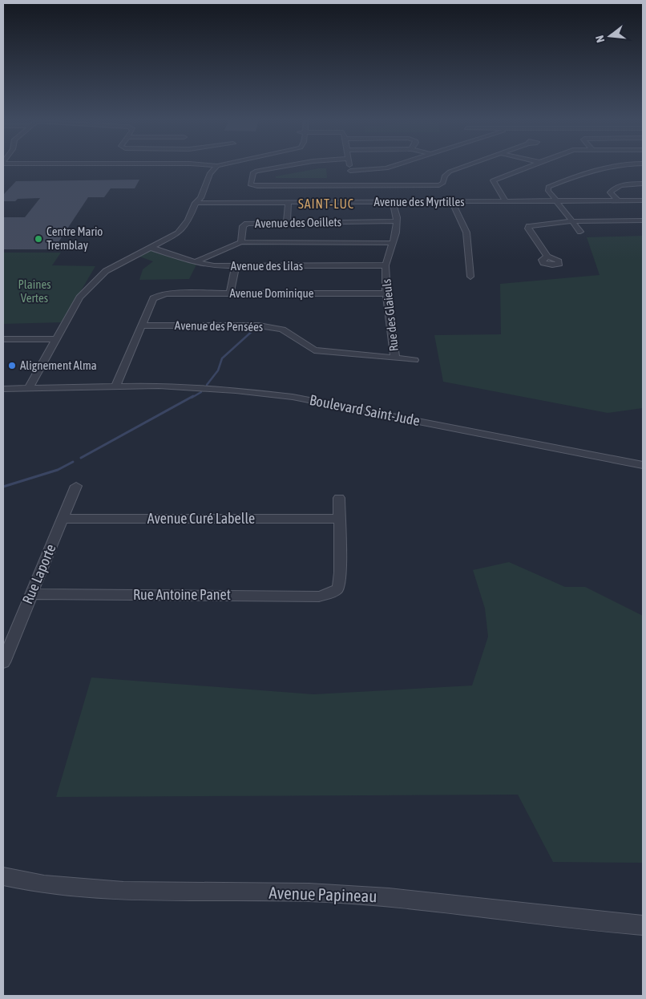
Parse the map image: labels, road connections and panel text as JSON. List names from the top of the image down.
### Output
{
  "streets": {
    "street": [
      "Avenue des Myrtilles",
      "Avenue des Oeillets",
      "Avenue des Lilas",
      "Avenue Dominique",
      "Rue des Glaieuls",
      "Avenue des Pensées",
      "Boulevard Saint-Jude",
      "Avenue Curé Labelle",
      "Rue Laporte",
      "Rue Antoine Panet",
      "Avenue Papineau"
    ]
  },
  "crossings": [
    ["Avenue des Myrtilles", "Rue des Glaieuls"],
    ["Avenue des Oeillets", "Avenue des Lilas"],
    ["Avenue des Oeillets", "Rue des Glaieuls"],
    ["Avenue des Lilas", "Rue des Glaieuls"],
    ["Avenue Dominique", "Rue des Glaieuls"],
    ["Avenue Dominique", "Avenue des Pensées"],
    ["Rue des Glaieuls", "Avenue des Pensées"],
    ["Avenue Curé Labelle", "Rue Laporte"],
    ["Avenue Curé Labelle", "Rue Antoine Panet"],
    ["Rue Laporte", "Rue Antoine Panet"]
  ],
  "districts": ["SAINT-LUC"],
  "parks": ["Plaines Vertes"],
  "places": ["Centre Mario Tremblay", "Alignement Alma"],
  "north": "left"
}
